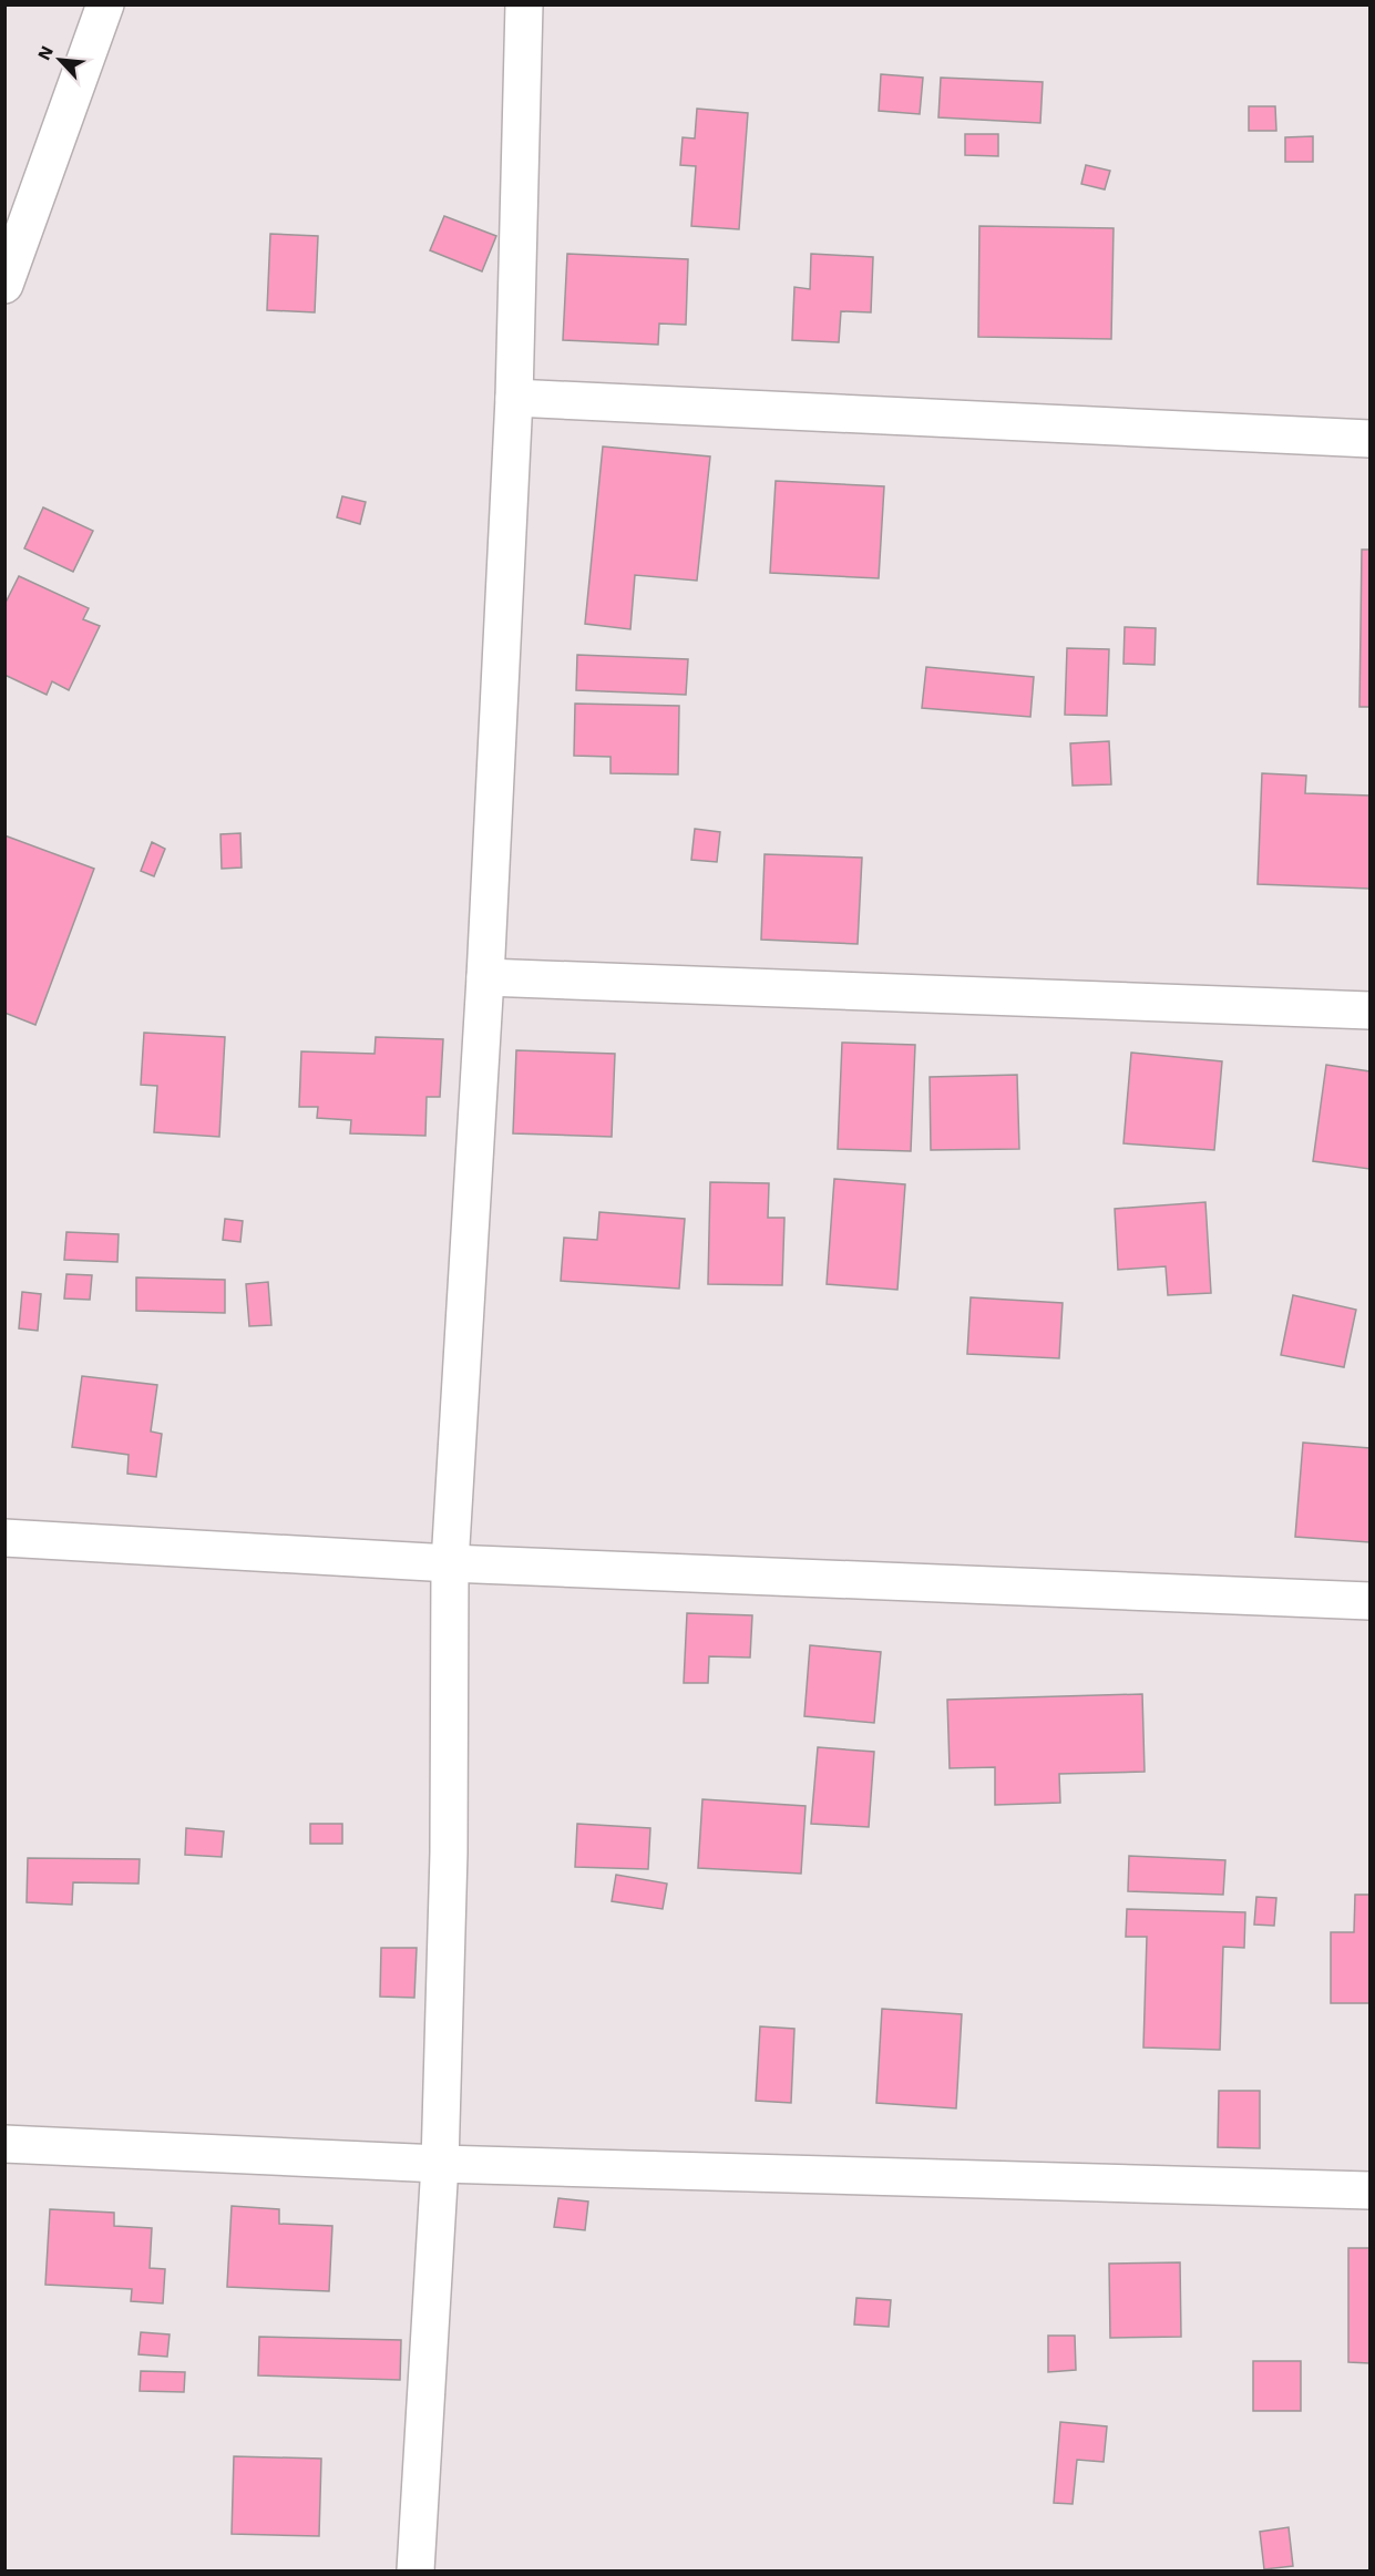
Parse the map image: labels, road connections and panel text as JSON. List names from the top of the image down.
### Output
{
  "north": "top left"
}
